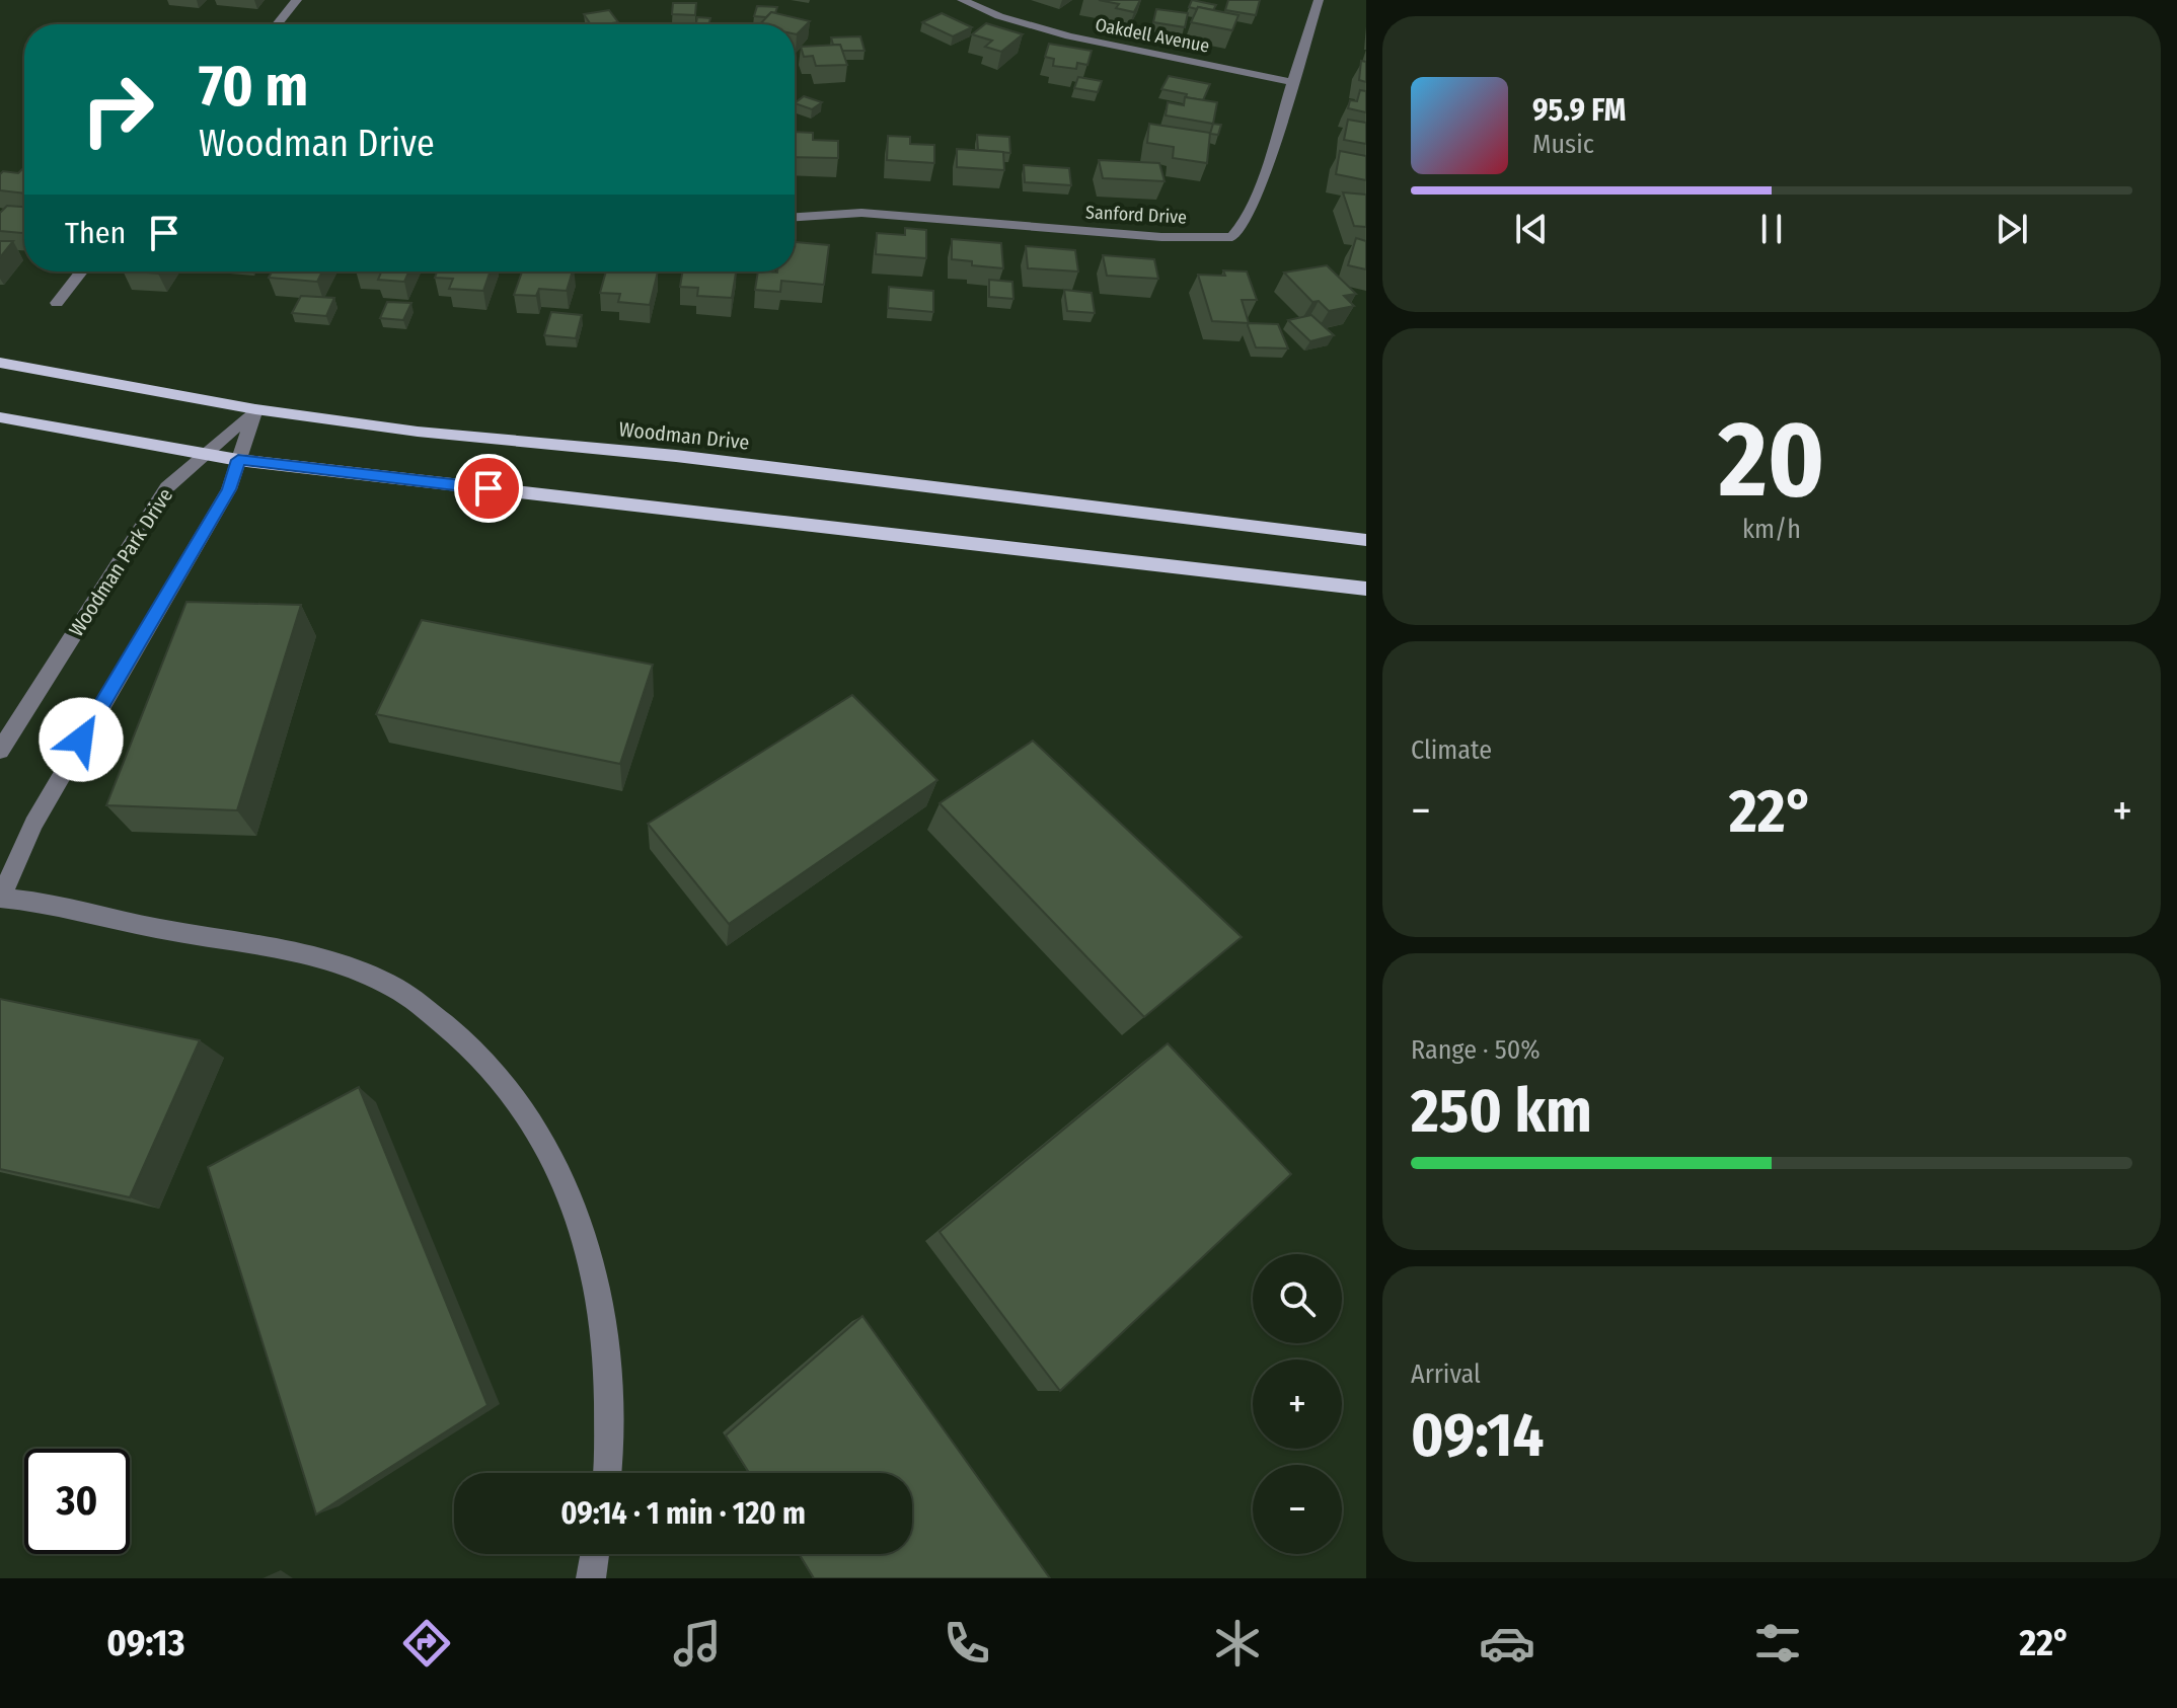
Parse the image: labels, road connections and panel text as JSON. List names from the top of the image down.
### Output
{
  "streets": {
    "main road": ["Woodman Drive"],
    "street": ["Oakdell Avenue", "Sanford Drive", "Woodman Park Drive"]
  },
  "crossings": [
    ["Oakdell Avenue", "Sanford Drive"],
    ["Woodman Drive", "Woodman Park Drive"]
  ],
  "page": {
    "turn": ["70 m", "Woodman Drive"],
    "song": ["95.9 FM", "Music"],
    "then": "Then",
    "tile": [
      ["20", "km/h"],
      "Climate",
      ["Range · 50%", "250 km"],
      ["Arrival", "09:14"]
    ],
    "heat": ["−", "22°", "+"],
    "map_buttons": ["+", "−"],
    "limit": "30",
    "trip": "09:14 · 1 min · 120 m",
    "tabs": ["09:13", "22°"]
  }
}
